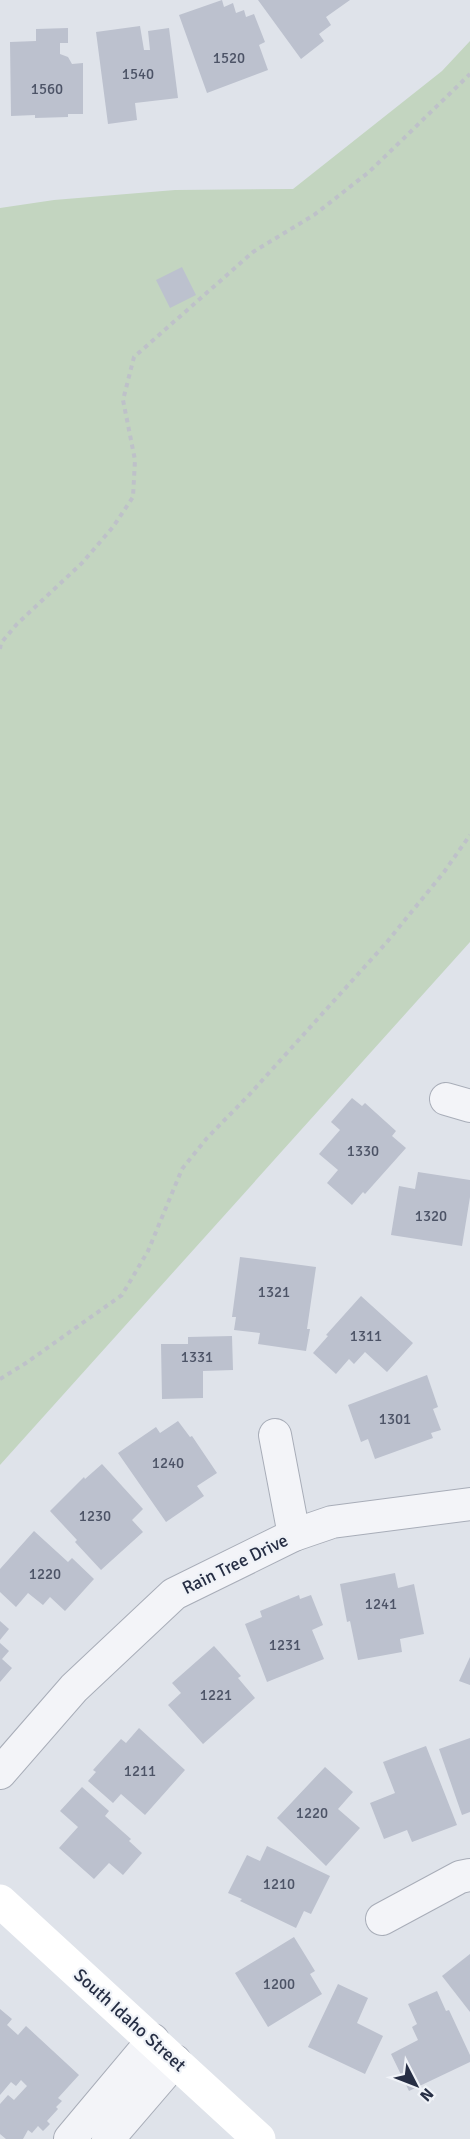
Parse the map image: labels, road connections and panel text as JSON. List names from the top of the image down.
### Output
{
  "streets": {
    "main road": ["South Idaho Street"],
    "street": ["Rain Tree Drive"]
  },
  "house_numbers": [
    "1520",
    "1540",
    "1560",
    "1330",
    "1320",
    "1321",
    "1311",
    "1331",
    "1301",
    "1240",
    "1230",
    "1220",
    "1241",
    "1231",
    "1221",
    "1211",
    "1220",
    "1210",
    "1200"
  ],
  "north": "bottom right"
}
